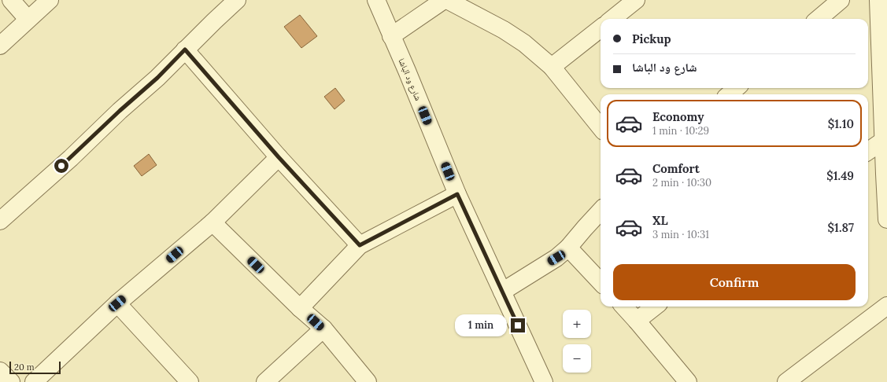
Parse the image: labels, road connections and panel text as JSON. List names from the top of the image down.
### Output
{
  "streets": {
    "street": ["شارع ود الباشا"]
  },
  "scale_bar": "20 m",
  "page": {
    "banner": ["Pickup", "شارع ود الباشا"],
    "list": [
      {
        "name": "Economy",
        "note": "1 min · 10:29",
        "value": "$1.10"
      },
      {
        "name": "Comfort",
        "note": "2 min · 10:30",
        "value": "$1.49"
      },
      {
        "name": "XL",
        "note": "3 min · 10:31",
        "value": "$1.87"
      }
    ],
    "buttons": "Confirm",
    "map_buttons": ["+", "−"],
    "bubble": "1 min",
    "scale": "20 m"
  }
}
